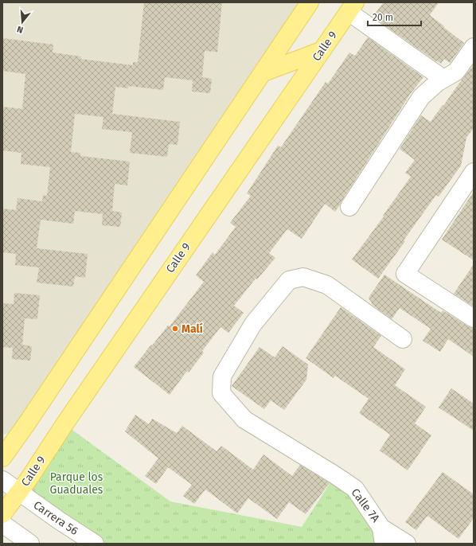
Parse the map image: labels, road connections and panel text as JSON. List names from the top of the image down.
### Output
{
  "streets": {
    "main road": ["Calle 9"],
    "street": ["Calle 7A", "Carrera 56"]
  },
  "crossings": [
    ["Calle 9", "Carrera 56"]
  ],
  "parks": ["Parque los Guaduales"],
  "places": ["Malí"],
  "scale_bar": "20 m",
  "north": "bottom"
}
